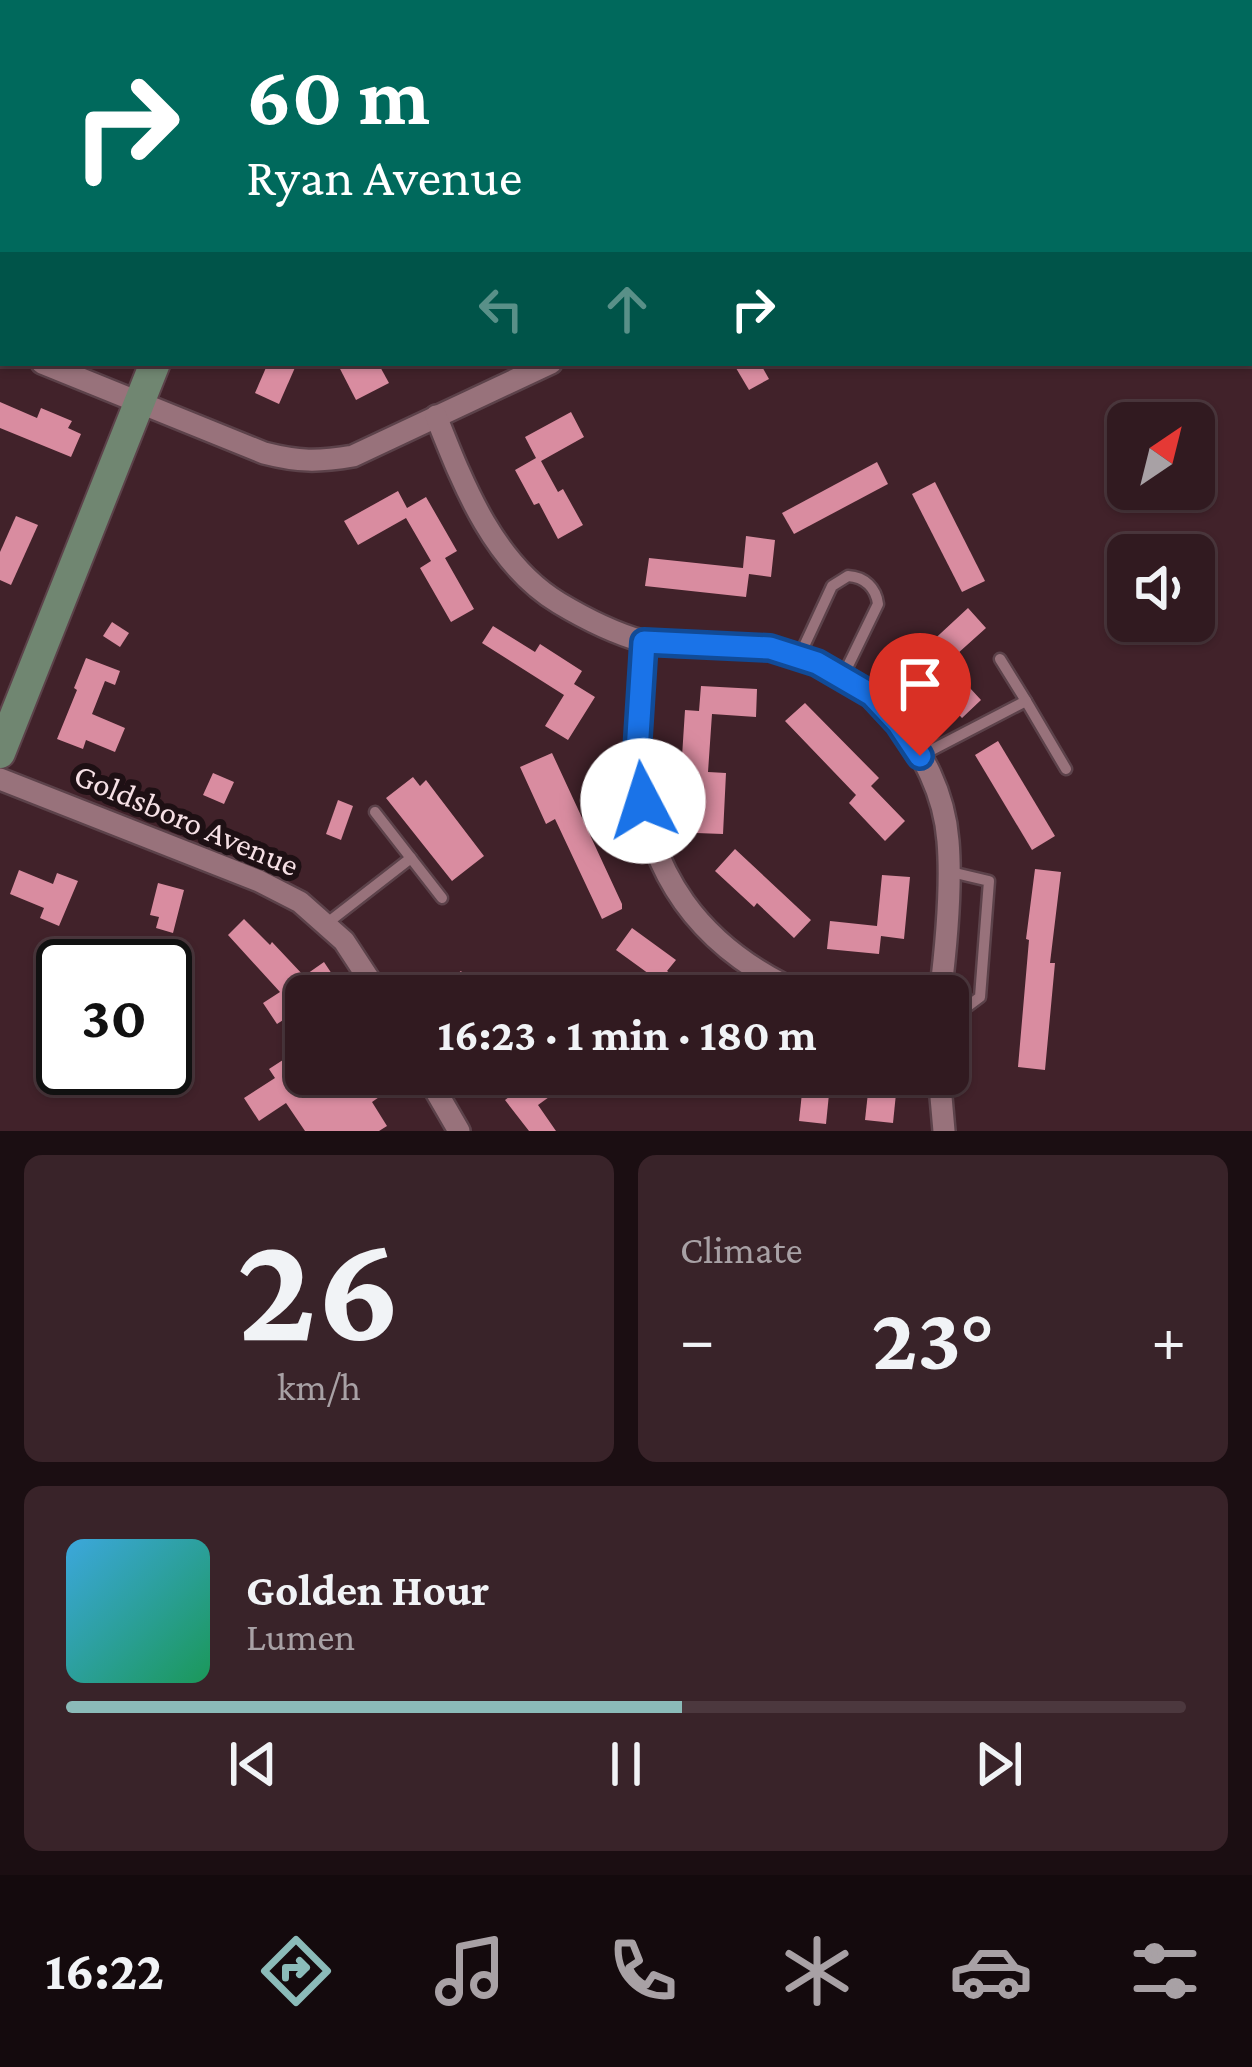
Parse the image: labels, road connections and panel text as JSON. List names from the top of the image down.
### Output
{
  "streets": {
    "street": ["Goldsboro Avenue"]
  },
  "north": "top right",
  "page": {
    "turn": ["60 m", "Ryan Avenue"],
    "limit": "30",
    "trip": "16:23 · 1 min · 180 m",
    "tile": [
      ["26", "km/h"],
      "Climate"
    ],
    "heat": ["−", "23°", "+"],
    "song": ["Golden Hour", "Lumen"],
    "tabs": "16:22"
  }
}
